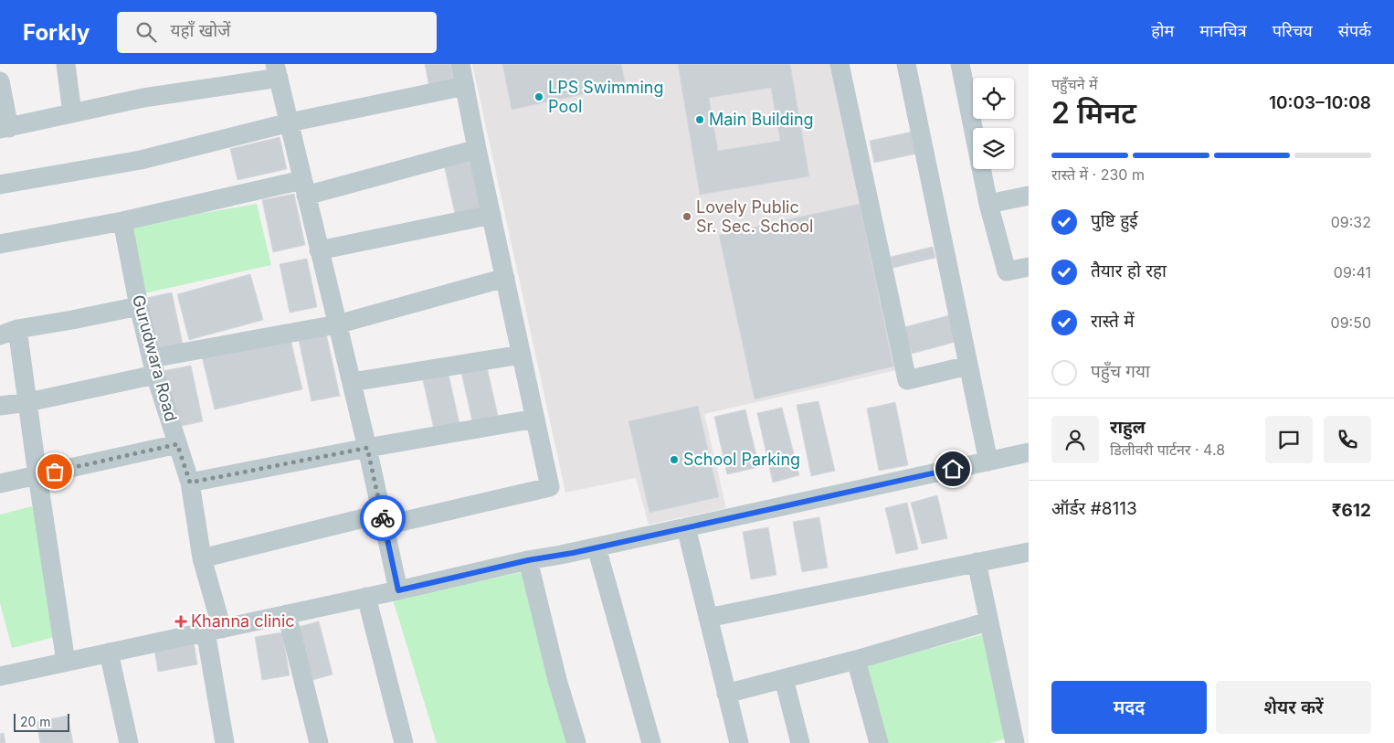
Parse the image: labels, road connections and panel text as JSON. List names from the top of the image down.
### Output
{
  "streets": {
    "street": ["Gurudwara Road"]
  },
  "places": {
    "other": [
      "LPS Swimming Pool",
      "Main Building",
      "Lovely Public Sr. Sec. School",
      "School Parking"
    ],
    "health": ["Khanna clinic"]
  },
  "scale_bar": "20 m",
  "page": {
    "header": "Forkly",
    "search": "यहाँ खोजें",
    "nav": [
      "होम",
      "मानचित्र",
      "परिचय",
      "संपर्क"
    ],
    "heading": ["2 मिनट", "पहुँचने में", "10:03–10:08"],
    "panel": [
      "राहुल",
      "डिलीवरी पार्टनर · 4.8",
      "ऑर्डर #8113",
      "₹612"
    ],
    "bar": "रास्ते में · 230 m",
    "list": [
      ["पुष्टि हुई", "09:32"],
      ["तैयार हो रहा", "09:41"],
      ["रास्ते में", "09:50"],
      "पहुँच गया"
    ],
    "buttons": ["मदद", "शेयर करें"],
    "scale": "20 m"
  }
}
